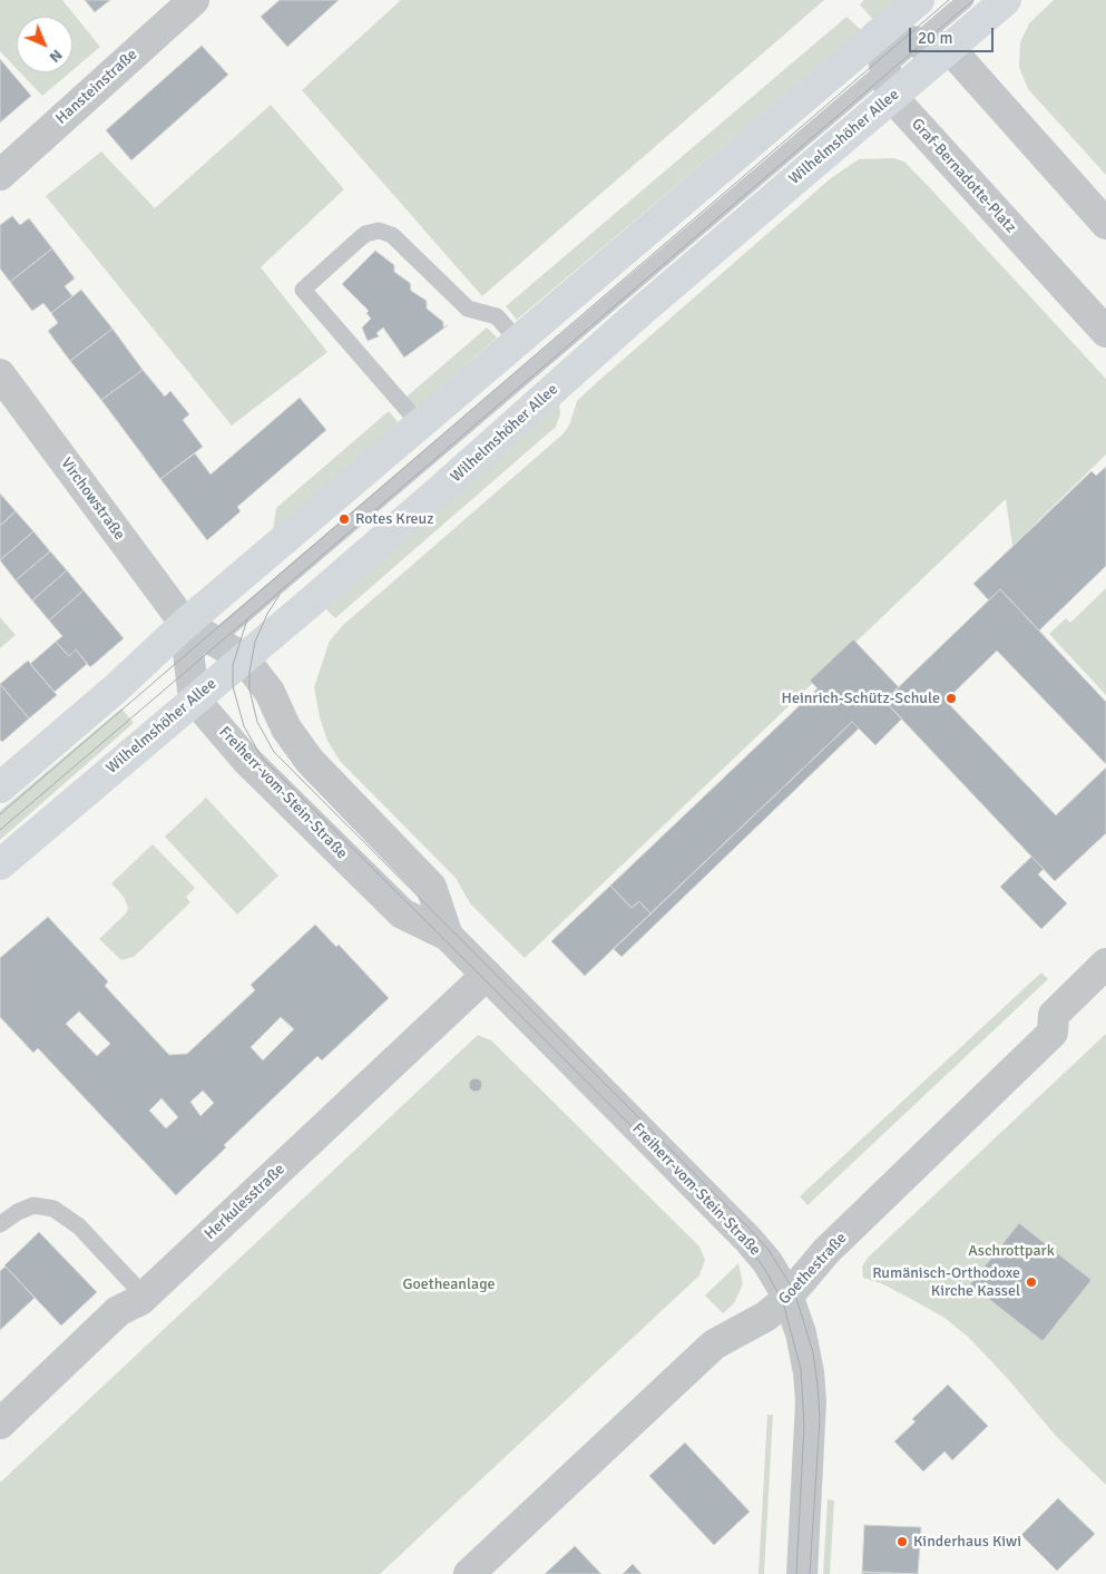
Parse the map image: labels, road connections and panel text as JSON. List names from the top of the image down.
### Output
{
  "streets": {
    "main road": ["Wilhelmshöher Allee"],
    "street": [
      "Hansteinstraße",
      "Graf-Bernadotte-Platz",
      "Virchowstraße",
      "Freiherr-vom-Stein-Straße",
      "Herkulesstraße",
      "Goethestraße"
    ]
  },
  "crossings": [
    ["Wilhelmshöher Allee", "Graf-Bernadotte-Platz"],
    ["Wilhelmshöher Allee", "Freiherr-vom-Stein-Straße"],
    ["Virchowstraße", "Freiherr-vom-Stein-Straße"],
    ["Freiherr-vom-Stein-Straße", "Herkulesstraße"],
    ["Freiherr-vom-Stein-Straße", "Goethestraße"]
  ],
  "parks": ["Aschrottpark", "Goetheanlage"],
  "places": [
    "Rotes Kreuz",
    "Heinrich-Schütz-Schule",
    "Rumänisch-Orthodoxe Kirche Kassel",
    "Kinderhaus Kiwi"
  ],
  "scale_bar": "20 m",
  "north": "bottom right"
}
